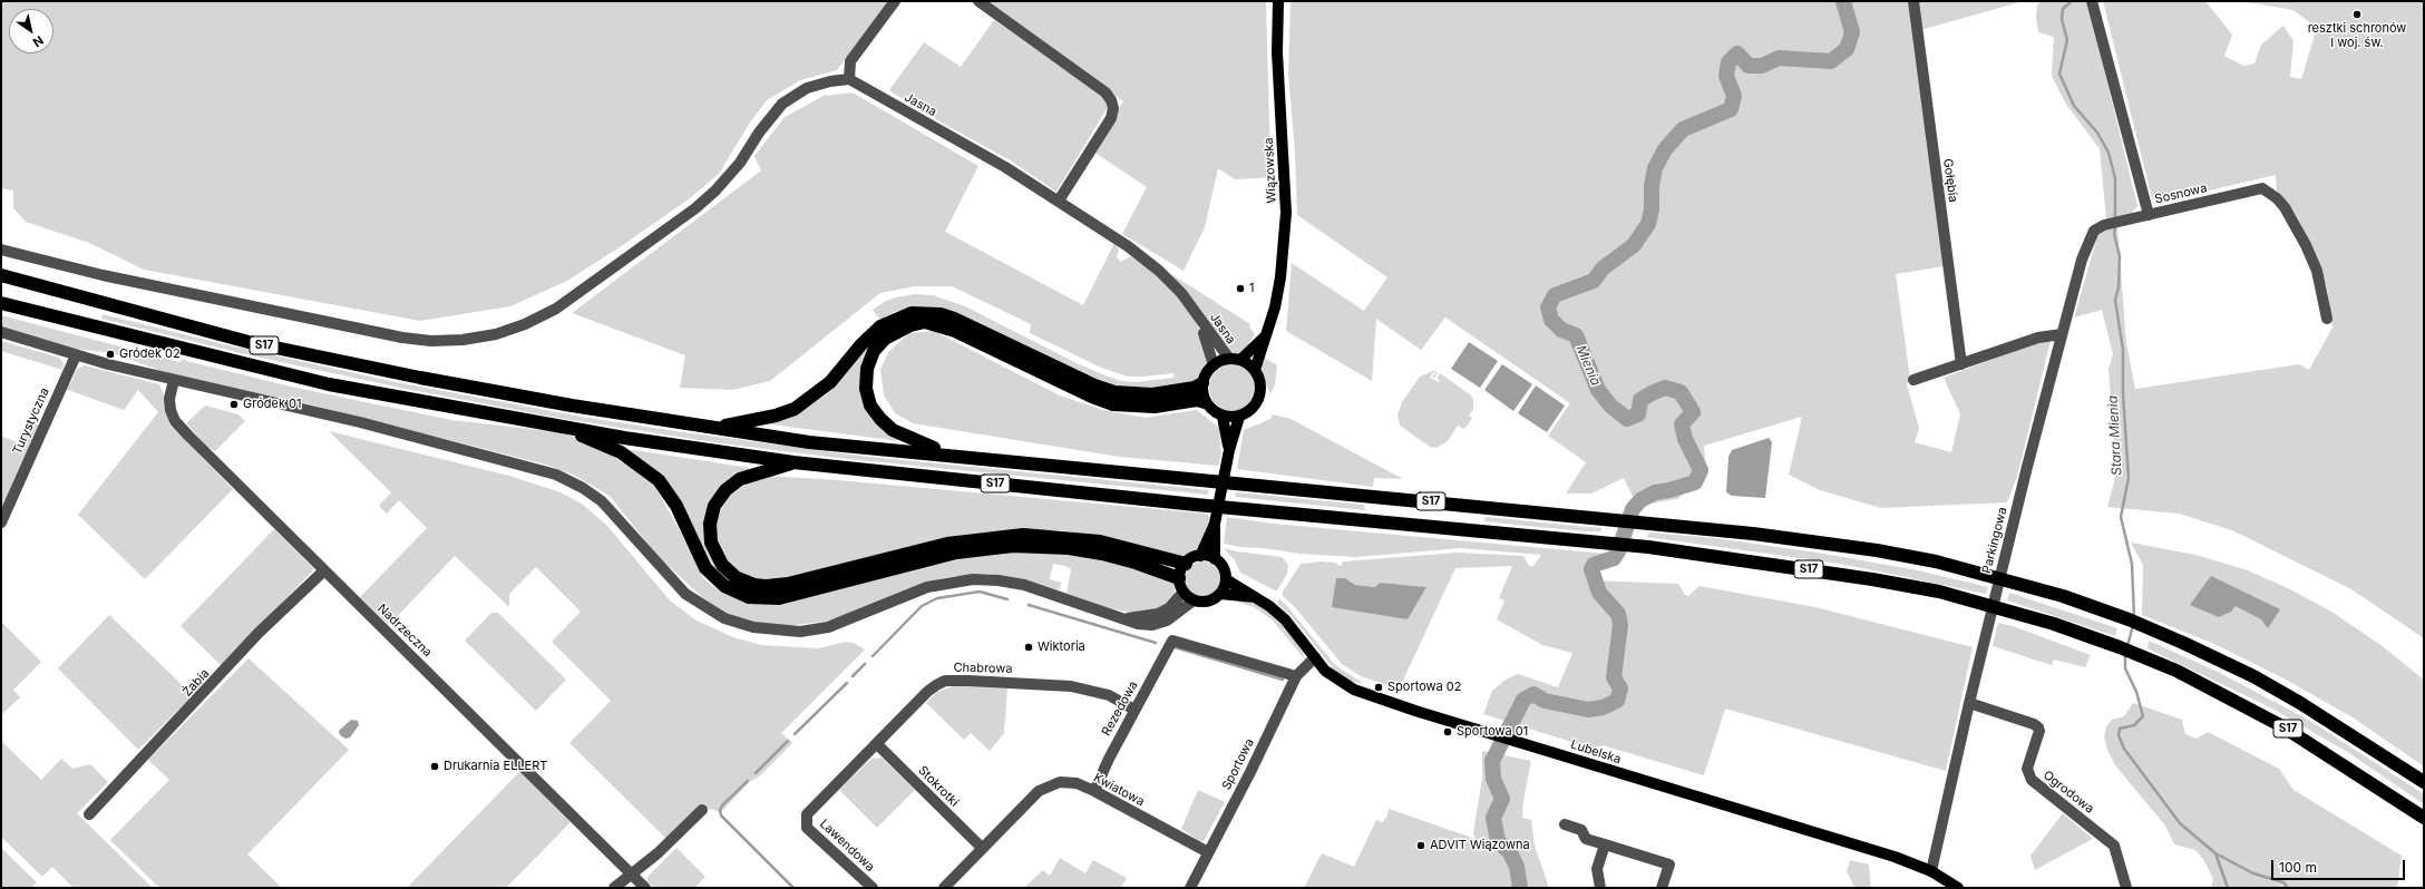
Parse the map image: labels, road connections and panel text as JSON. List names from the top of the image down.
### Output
{
  "streets": {
    "highway": ["S17"],
    "main road": ["Wiązowska", "Lubelska"],
    "street": [
      "Jasna",
      "Gołębia",
      "Sosnowa",
      "Turystyczna",
      "Parkingowa",
      "Nadrzeczna",
      "Chabrowa",
      "Żabia",
      "Rezedowa",
      "Sportowa",
      "Stokrotki",
      "Kwiatowa",
      "Ogrodowa",
      "Lawendowa"
    ]
  },
  "crossings": [
    ["Jasna", "Wiązowska"],
    ["Sosnowa", "Parkingowa"],
    ["Parkingowa", "Lubelska"],
    ["Parkingowa", "Ogrodowa"],
    ["Nadrzeczna", "Żabia"],
    ["Chabrowa", "Rezedowa"],
    ["Chabrowa", "Stokrotki"],
    ["Chabrowa", "Lawendowa"],
    ["Rezedowa", "Sportowa"],
    ["Rezedowa", "Kwiatowa"],
    ["Lubelska", "Sportowa"],
    ["Sportowa", "Kwiatowa"],
    ["Stokrotki", "Kwiatowa"]
  ],
  "water": ["Mienia", "Stara Mienia"],
  "places": [
    "resztki schronów I woj. św.",
    "1",
    "Gródek 02",
    "Gródek 01",
    "Wiktoria",
    "Sportowa 02",
    "Sportowa 01",
    "Drukarnia ELLERT",
    "ADVIT Wiązowna"
  ],
  "scale_bar": "100 m",
  "north": "bottom right"
}
